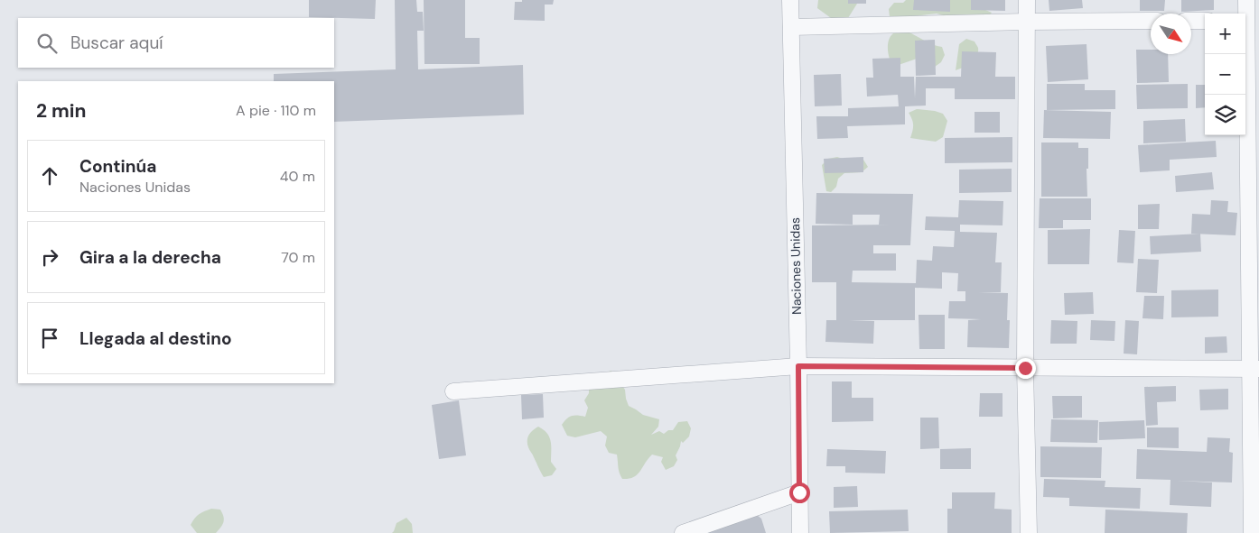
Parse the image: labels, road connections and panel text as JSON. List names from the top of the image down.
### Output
{
  "streets": {
    "street": ["Naciones Unidas"]
  },
  "north": "bottom right",
  "page": {
    "map_buttons": ["+", "−"],
    "search": "Buscar aquí",
    "heading": ["2 min", "A pie · 110 m"],
    "list": [
      ["Continúa", "Naciones Unidas", "40 m"],
      ["Gira a la derecha", "70 m"],
      "Llegada al destino"
    ]
  }
}
